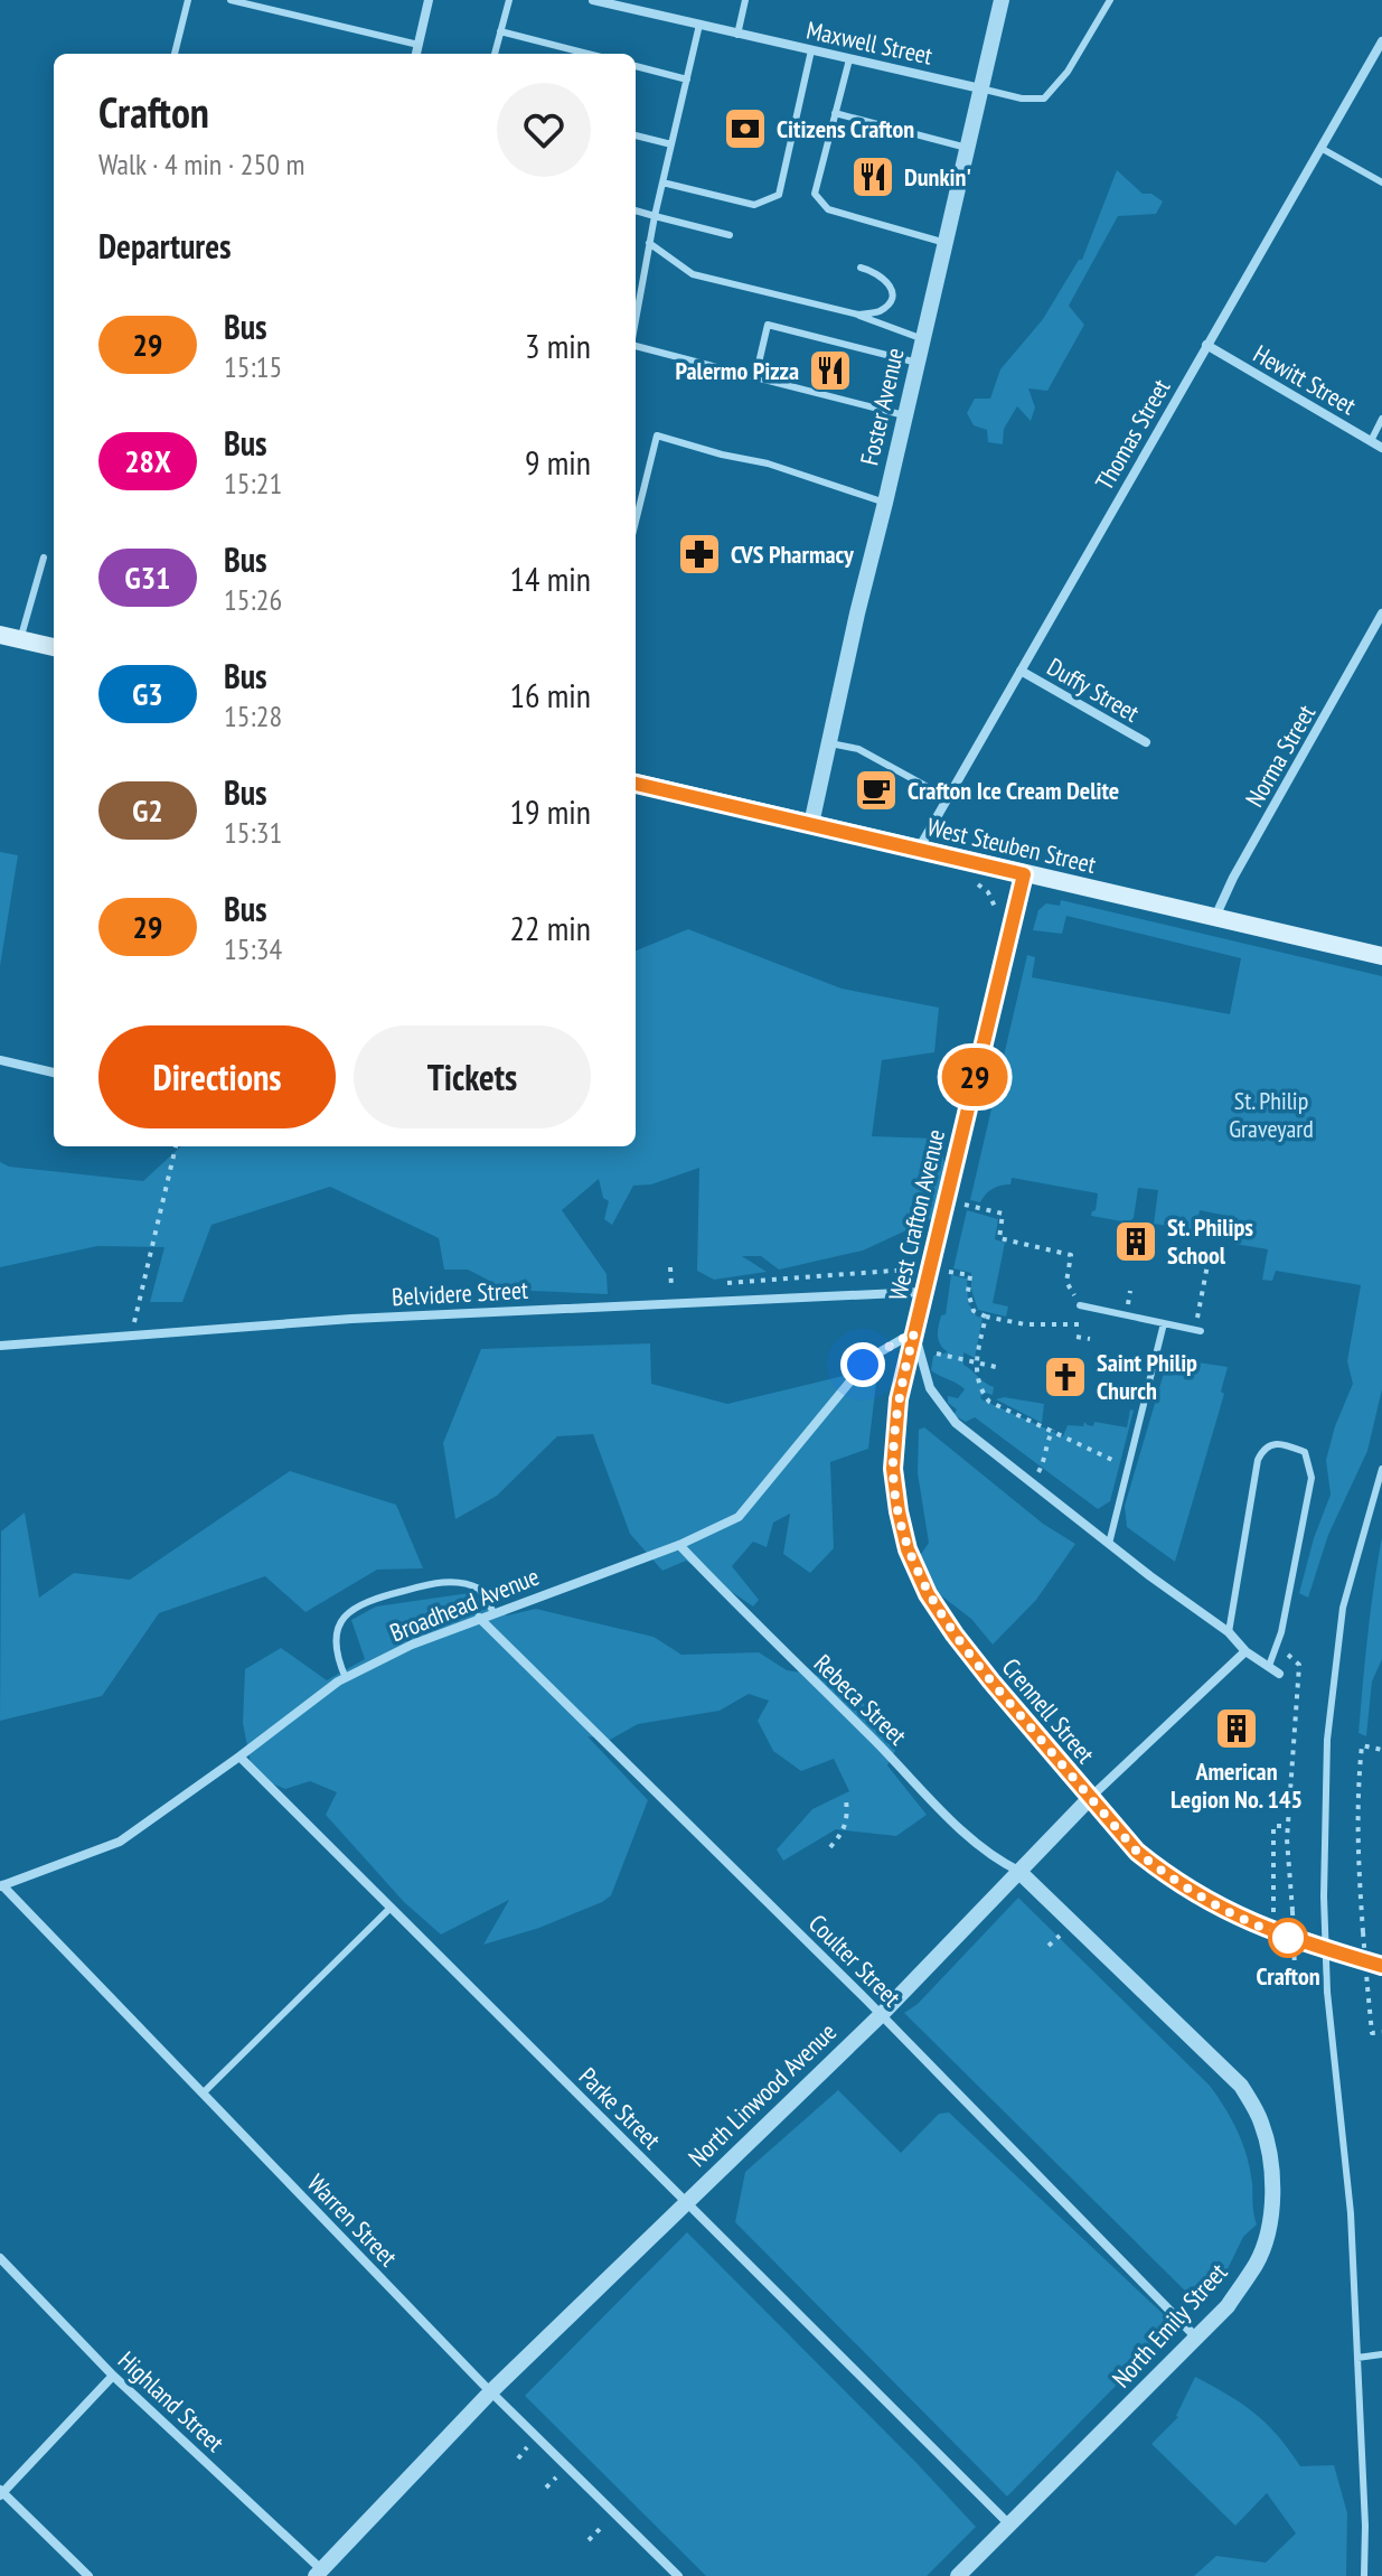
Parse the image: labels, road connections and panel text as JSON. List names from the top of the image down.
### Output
{
  "streets": {
    "main road": ["West Steuben Street", "West Crafton Avenue", "Crennell Street"],
    "street": [
      "Maxwell Street",
      "Hewitt Street",
      "Foster Avenue",
      "Thomas Street",
      "Duffy Street",
      "Norma Street",
      "Belvidere Street",
      "Broadhead Avenue",
      "Rebeca Street",
      "Coulter Street",
      "North Linwood Avenue",
      "Parke Street",
      "Warren Street",
      "North Emily Street",
      "Highland Street"
    ]
  },
  "crossings": [
    ["Maxwell Street", "Foster Avenue"],
    ["Hewitt Street", "Thomas Street"],
    ["Foster Avenue", "West Steuben Street"],
    ["Thomas Street", "Duffy Street"],
    ["Thomas Street", "West Steuben Street"],
    ["Norma Street", "West Steuben Street"],
    ["West Steuben Street", "West Crafton Avenue"],
    ["West Crafton Avenue", "Belvidere Street"],
    ["West Crafton Avenue", "Broadhead Avenue"],
    ["West Crafton Avenue", "Crennell Street"],
    ["West Crafton Avenue", "North Linwood Avenue"],
    ["Broadhead Avenue", "Rebeca Street"],
    ["Broadhead Avenue", "Crennell Street"],
    ["Broadhead Avenue", "Coulter Street"],
    ["Broadhead Avenue", "Parke Street"],
    ["Broadhead Avenue", "Warren Street"],
    ["Rebeca Street", "North Linwood Avenue"],
    ["Rebeca Street", "North Emily Street"],
    ["Crennell Street", "North Linwood Avenue"],
    ["Coulter Street", "North Linwood Avenue"],
    ["Coulter Street", "North Emily Street"],
    ["North Linwood Avenue", "Parke Street"],
    ["North Linwood Avenue", "Warren Street"],
    ["North Linwood Avenue", "North Emily Street"],
    ["North Linwood Avenue", "Highland Street"],
    ["Parke Street", "North Emily Street"]
  ],
  "parks": ["St. Philip Graveyard"],
  "places": {
    "bank": ["Citizens Crafton"],
    "restaurant": ["Dunkin'", "Palermo Pizza"],
    "pharmacy": ["CVS Pharmacy"],
    "cafe": ["Crafton Ice Cream Delite"],
    "building": ["St. Philips School", "American Legion No. 145"],
    "church": ["Saint Philip Church"],
    "other": ["Crafton"]
  },
  "lines": ["bus line 29"],
  "page": {
    "on_map": "29",
    "heading": [
      ["Crafton", "Walk · 4 min · 250 m"],
      "Departures"
    ],
    "list": [
      {
        "mark": "29",
        "name": "Bus",
        "note": "15:15",
        "value": "3 min"
      },
      {
        "mark": "28X",
        "name": "Bus",
        "note": "15:21",
        "value": "9 min"
      },
      {
        "mark": "G31",
        "name": "Bus",
        "note": "15:26",
        "value": "14 min"
      },
      {
        "mark": "G3",
        "name": "Bus",
        "note": "15:28",
        "value": "16 min"
      },
      {
        "mark": "G2",
        "name": "Bus",
        "note": "15:31",
        "value": "19 min"
      },
      {
        "mark": "29",
        "name": "Bus",
        "note": "15:34",
        "value": "22 min"
      }
    ],
    "buttons": ["Directions", "Tickets"]
  }
}
